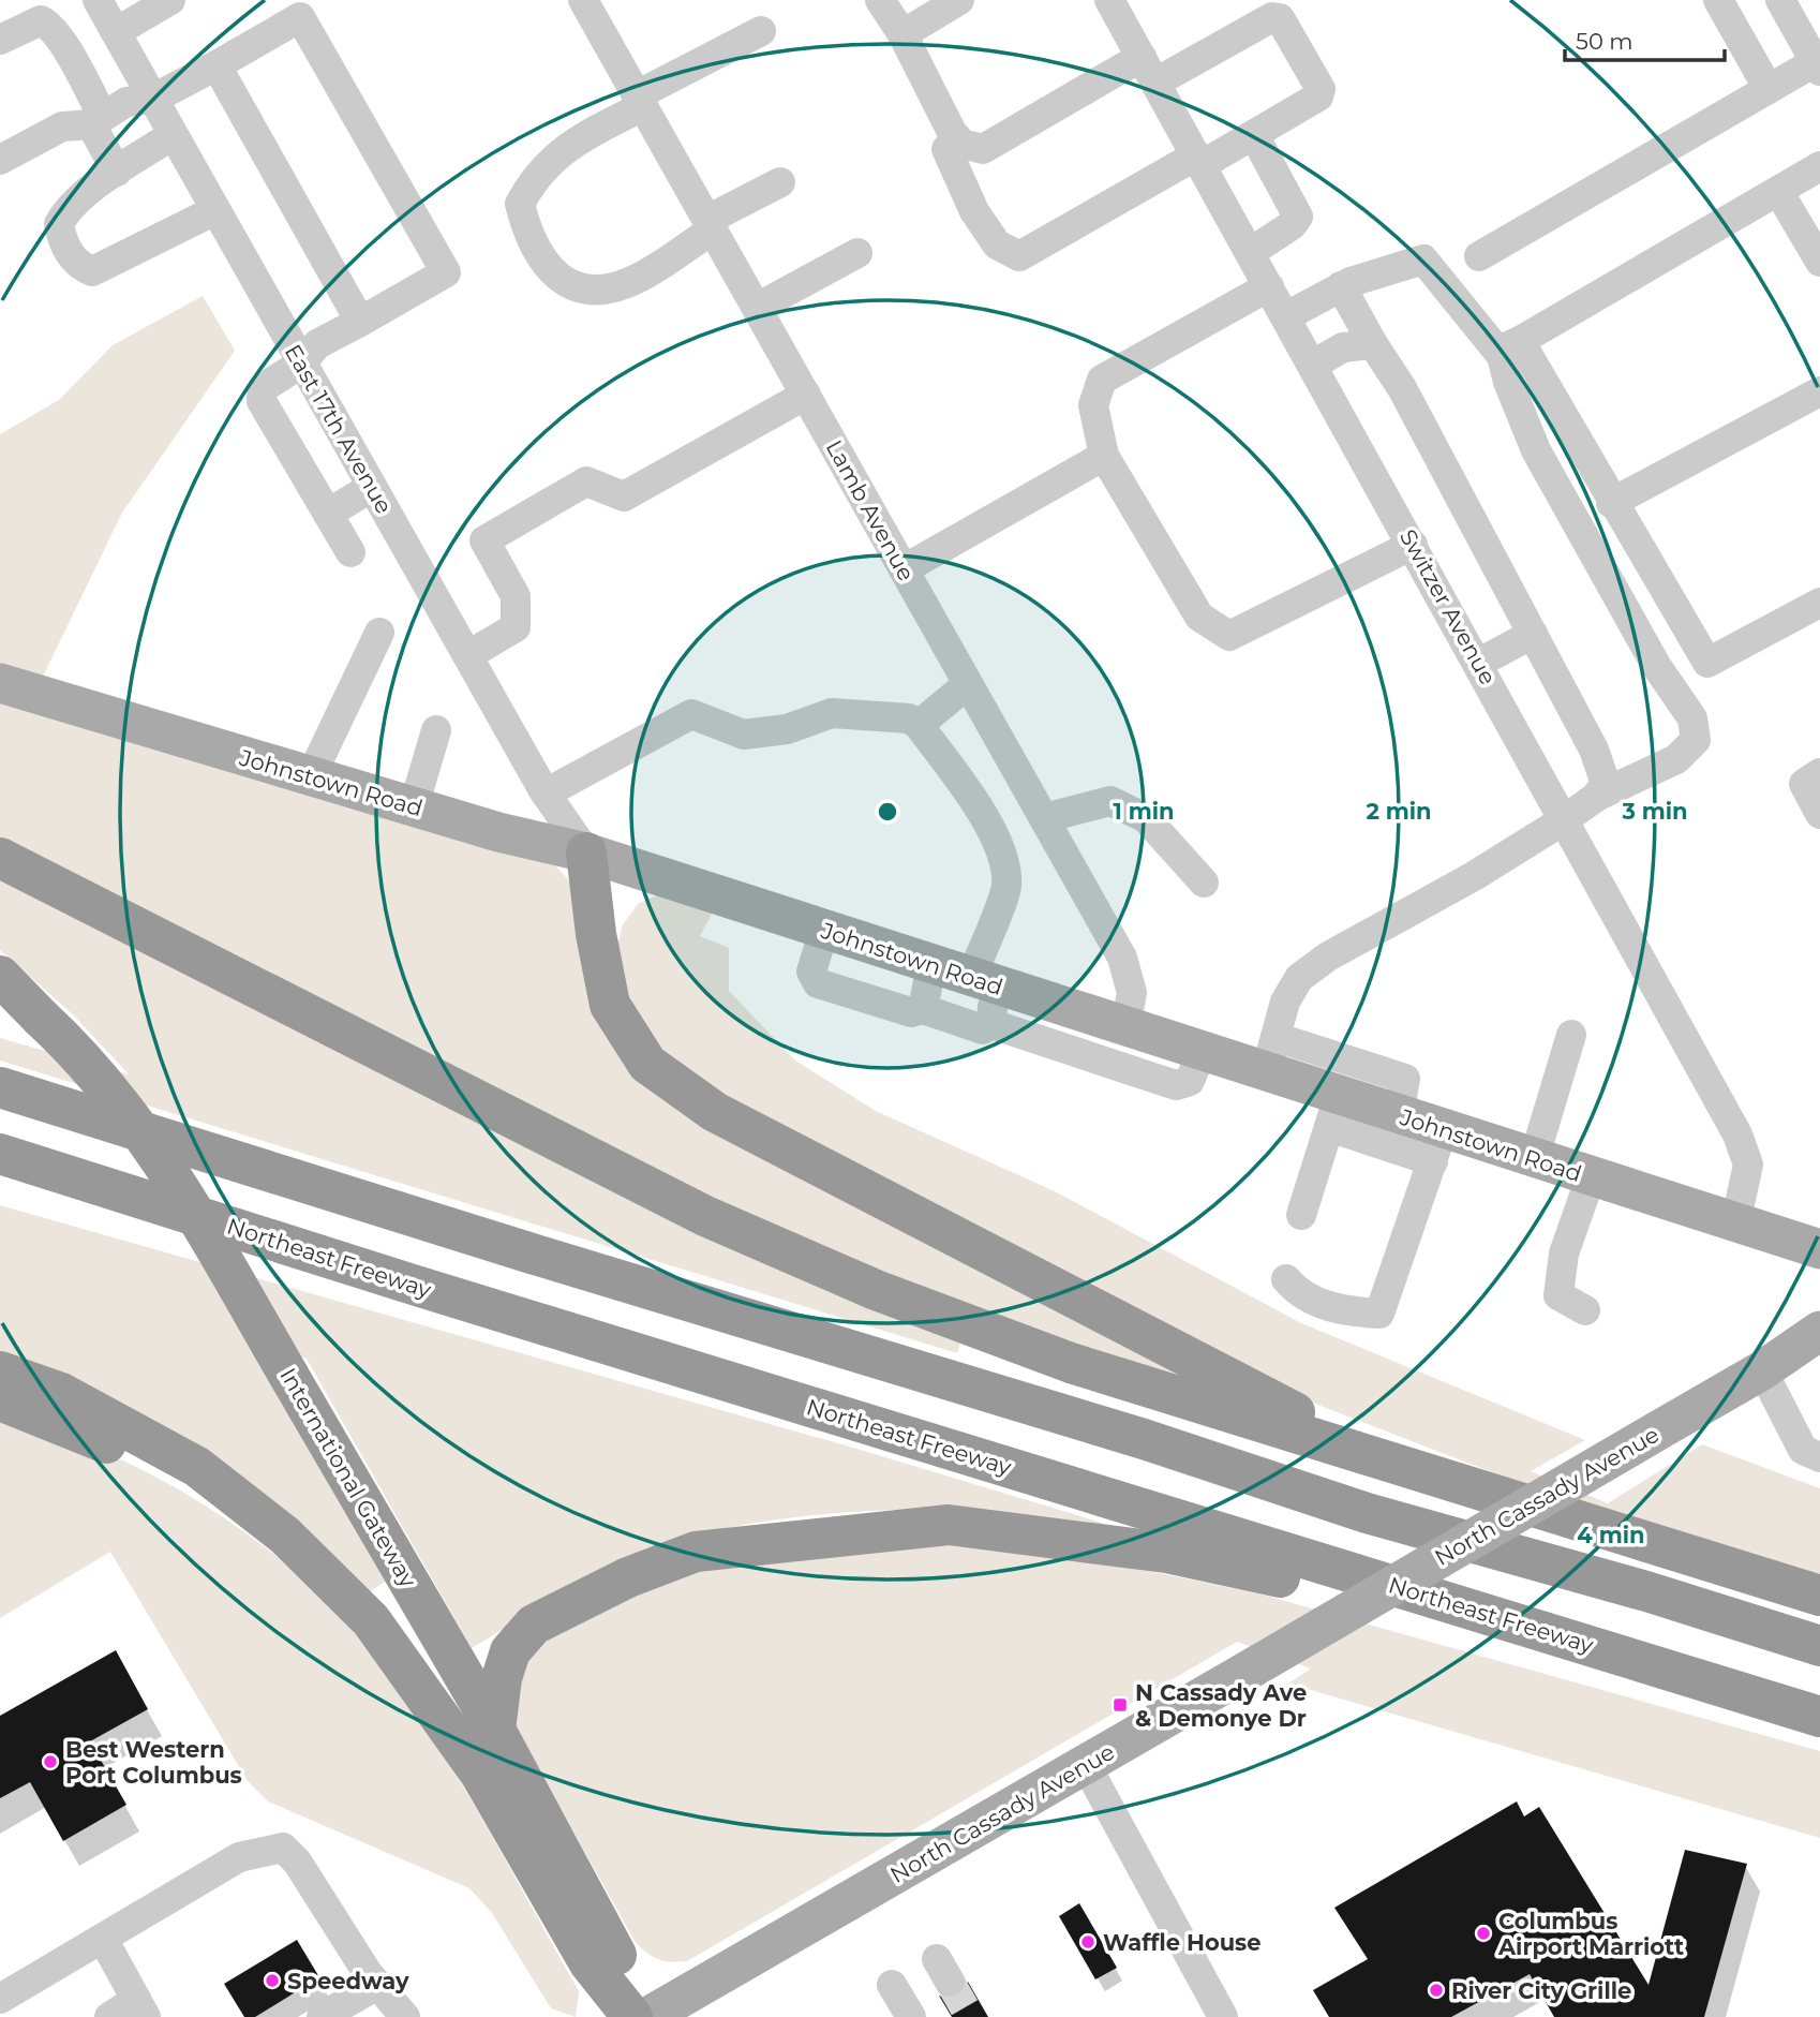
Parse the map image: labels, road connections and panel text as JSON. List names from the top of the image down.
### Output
{
  "streets": {
    "highway": ["Northeast Freeway", "International Gateway"],
    "main road": ["Johnstown Road", "North Cassady Avenue"],
    "street": ["East 17th Avenue", "Lamb Avenue", "Switzer Avenue"]
  },
  "crossings": [
    ["East 17th Avenue", "Johnstown Road"],
    ["Lamb Avenue", "Johnstown Road"],
    ["Switzer Avenue", "Johnstown Road"]
  ],
  "places": {
    "transit": ["N Cassady Ave & Demonye Dr"],
    "other": [
      "Best Western Port Columbus",
      "Columbus Airport Marriott",
      "Waffle House",
      "Speedway",
      "River City Grille"
    ]
  },
  "scale_bar": "50 m",
  "rings": [
    "1 min",
    "2 min",
    "3 min",
    "4 min"
  ]
}
